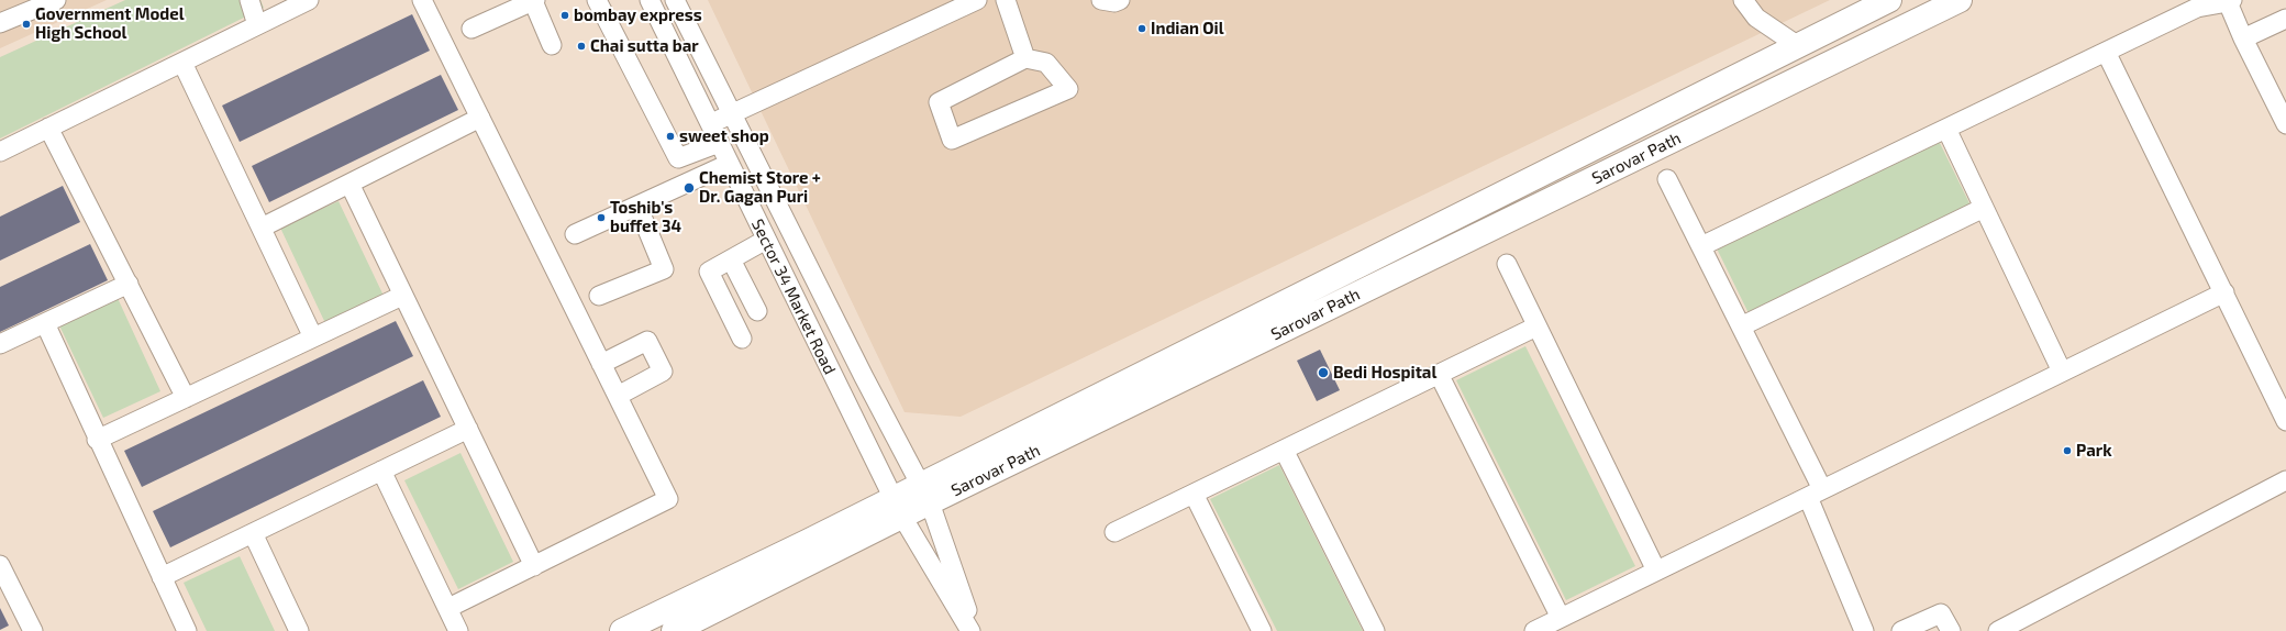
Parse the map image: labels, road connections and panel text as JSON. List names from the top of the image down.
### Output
{
  "streets": {
    "main road": ["Sarovar Path"],
    "street": ["Sector 34 Market Road"]
  },
  "crossings": [
    ["Sarovar Path", "Sector 34 Market Road"]
  ],
  "places": [
    "bombay express",
    "Government Model High School",
    "Indian Oil",
    "Chai sutta bar",
    "sweet shop",
    "Chemist Store + Dr. Gagan Puri",
    "Toshib's buffet 34",
    "Bedi Hospital",
    "Park"
  ]
}
